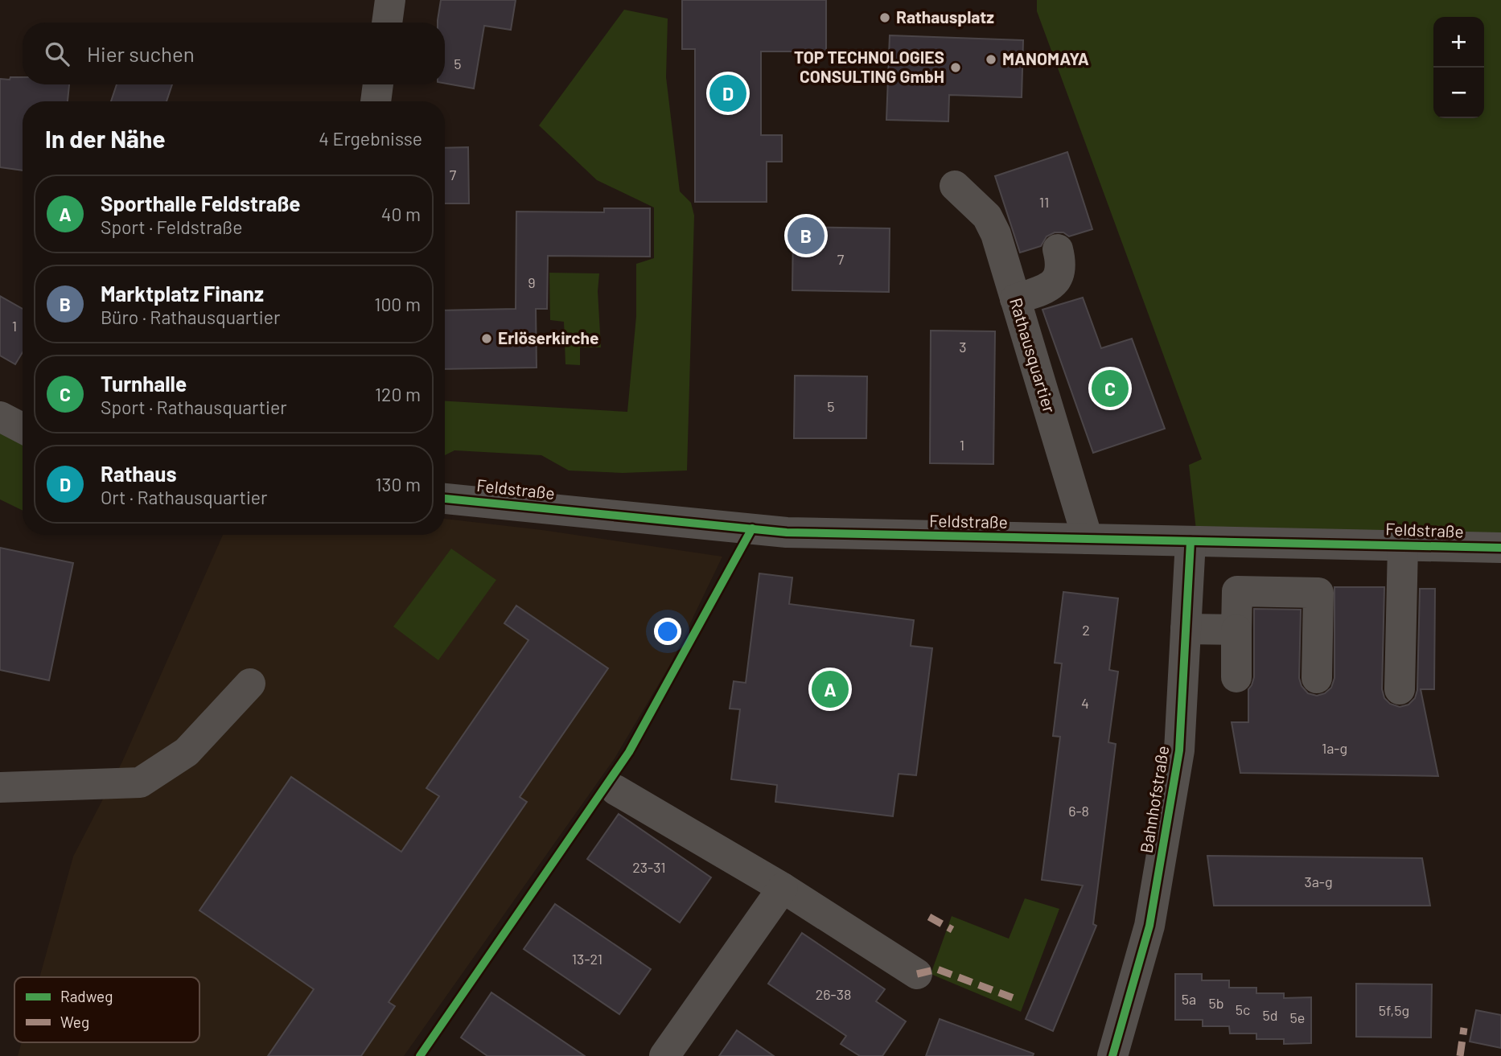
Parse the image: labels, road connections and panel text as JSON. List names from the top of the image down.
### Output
{
  "streets": {
    "street": ["Rathausquartier", "Feldstraße", "Bahnhofstraße"]
  },
  "crossings": [
    ["Rathausquartier", "Feldstraße"],
    ["Feldstraße", "Bahnhofstraße"]
  ],
  "places": [
    "Rathausplatz",
    "MANOMAYA",
    "TOP TECHNOLOGIES CONSULTING GmbH",
    "Erlöserkirche"
  ],
  "house_numbers": [
    "5",
    "7",
    "11",
    "7",
    "9",
    "1",
    "3",
    "5",
    "1",
    "2",
    "4",
    "1a-g",
    "6-8",
    "23-31",
    "3a-g",
    "13-21",
    "26-38",
    "5a",
    "5b",
    "5c",
    "5f,5g",
    "5d",
    "5e"
  ],
  "legend": ["Radweg", "Weg"],
  "page": {
    "map_buttons": ["+", "−"],
    "search": "Hier suchen",
    "pins": [
      "D",
      "B",
      "C",
      "A"
    ],
    "heading": ["In der Nähe", "4 Ergebnisse"],
    "list": [
      {
        "mark": "A",
        "name": "Sporthalle Feldstraße",
        "note": "Sport · Feldstraße",
        "value": "40 m"
      },
      {
        "mark": "B",
        "name": "Marktplatz Finanz",
        "note": "Büro · Rathausquartier",
        "value": "100 m"
      },
      {
        "mark": "C",
        "name": "Turnhalle",
        "note": "Sport · Rathausquartier",
        "value": "120 m"
      },
      {
        "mark": "D",
        "name": "Rathaus",
        "note": "Ort · Rathausquartier",
        "value": "130 m"
      }
    ]
  }
}
